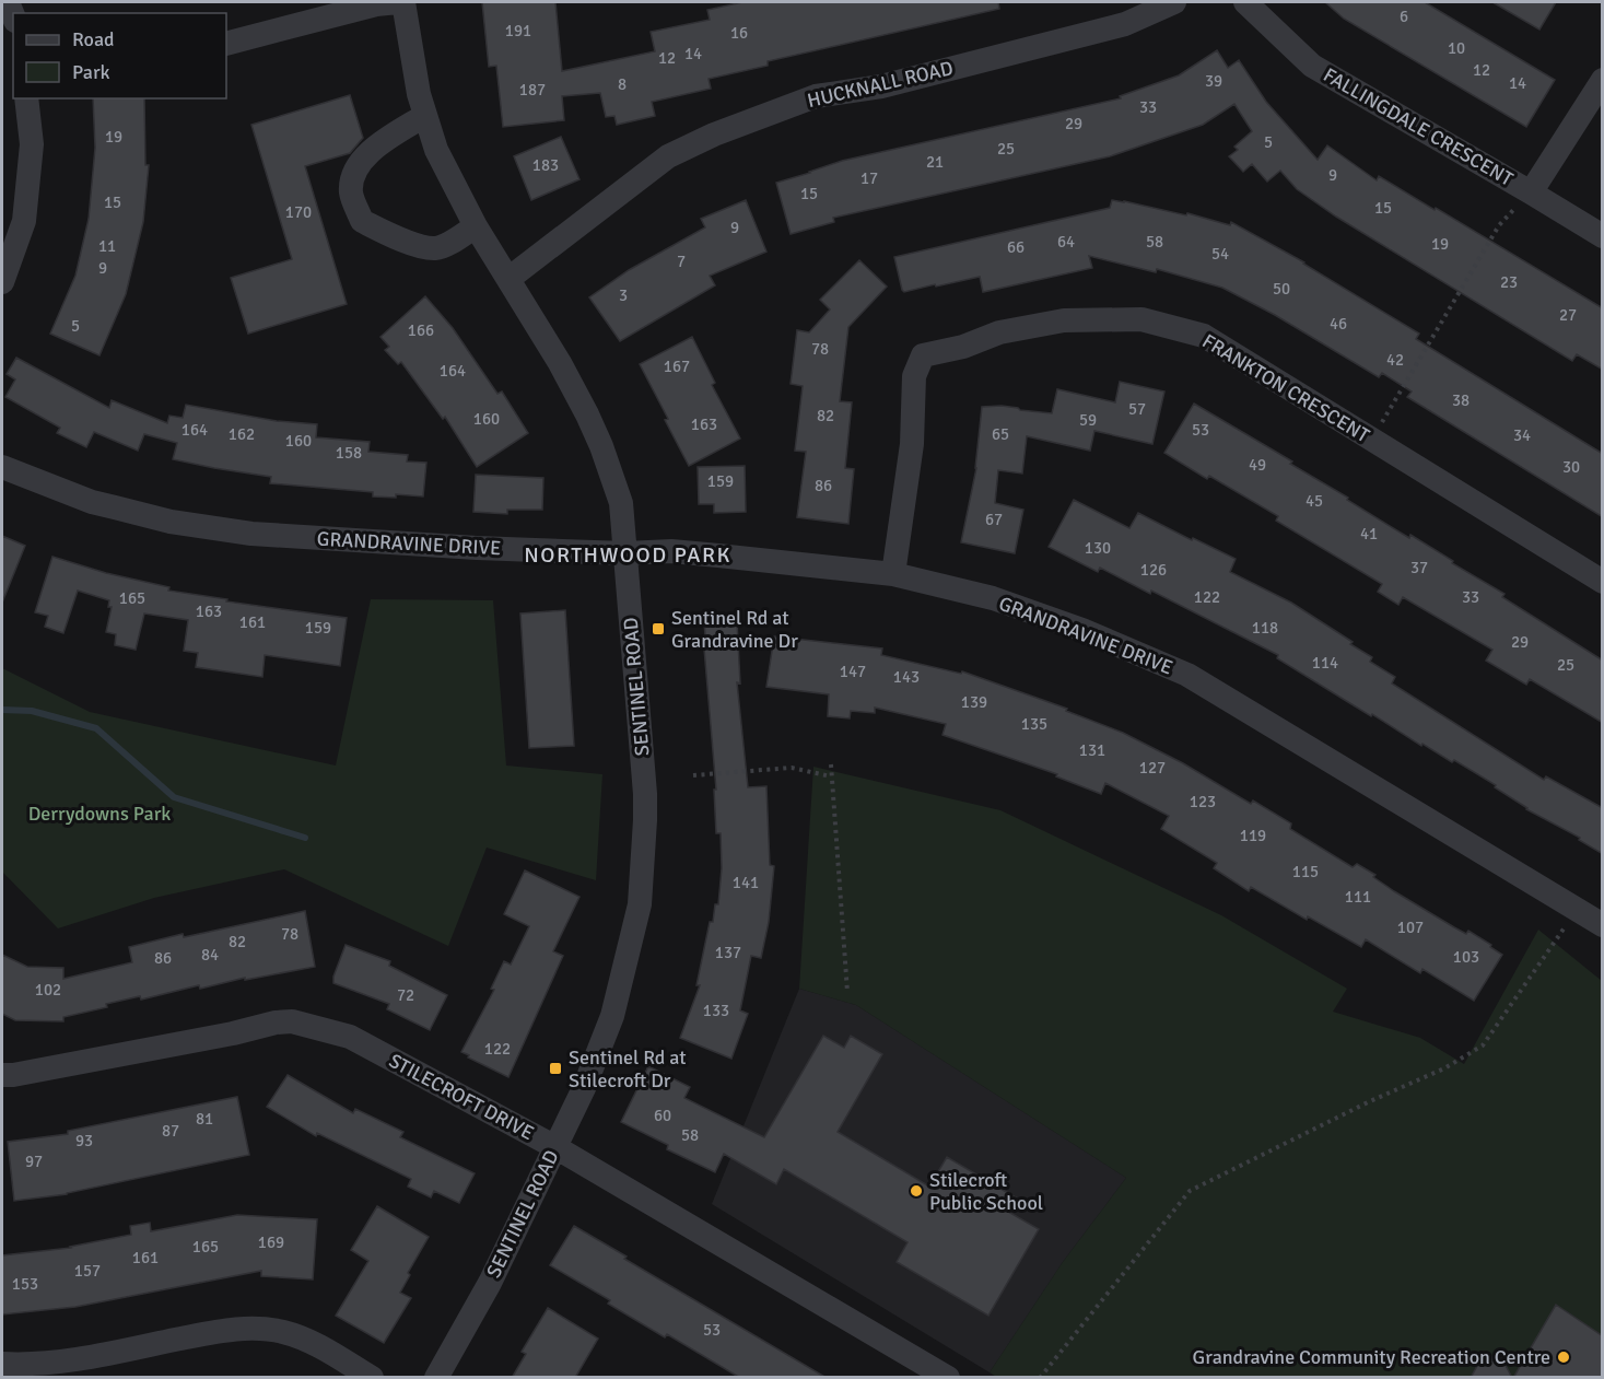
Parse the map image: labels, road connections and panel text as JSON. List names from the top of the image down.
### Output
{
  "streets": {
    "street": [
      "HUCKNALL ROAD",
      "FALLINGDALE CRESCENT",
      "FRANKTON CRESCENT",
      "GRANDRAVINE DRIVE",
      "SENTINEL ROAD",
      "STILECROFT DRIVE"
    ]
  },
  "crossings": [
    ["HUCKNALL ROAD", "SENTINEL ROAD"],
    ["FRANKTON CRESCENT", "GRANDRAVINE DRIVE"],
    ["GRANDRAVINE DRIVE", "SENTINEL ROAD"],
    ["SENTINEL ROAD", "STILECROFT DRIVE"]
  ],
  "districts": ["NORTHWOOD PARK"],
  "parks": ["Derrydowns Park"],
  "places": {
    "transit": ["Sentinel Rd at Grandravine Dr", "Sentinel Rd at Stilecroft Dr"],
    "other": ["Stilecroft Public School", "Grandravine Community Recreation Centre"]
  },
  "house_numbers": [
    "6",
    "191",
    "16",
    "10",
    "14",
    "12",
    "12",
    "39",
    "14",
    "8",
    "187",
    "33",
    "29",
    "19",
    "5",
    "25",
    "21",
    "183",
    "9",
    "17",
    "15",
    "15",
    "15",
    "170",
    "9",
    "64",
    "58",
    "19",
    "11",
    "66",
    "54",
    "7",
    "9",
    "23",
    "50",
    "3",
    "27",
    "46",
    "5",
    "166",
    "78",
    "42",
    "167",
    "164",
    "38",
    "57",
    "82",
    "160",
    "59",
    "163",
    "164",
    "53",
    "162",
    "65",
    "34",
    "160",
    "158",
    "49",
    "30",
    "159",
    "86",
    "45",
    "67",
    "41",
    "130",
    "37",
    "126",
    "122",
    "33",
    "165",
    "163",
    "161",
    "159",
    "118",
    "29",
    "114",
    "25",
    "147",
    "143",
    "139",
    "135",
    "131",
    "127",
    "123",
    "119",
    "115",
    "141",
    "111",
    "107",
    "78",
    "82",
    "137",
    "84",
    "103",
    "86",
    "102",
    "72",
    "133",
    "122",
    "60",
    "81",
    "87",
    "58",
    "93",
    "97",
    "169",
    "165",
    "161",
    "157",
    "153",
    "53"
  ],
  "legend": ["Road", "Park"]
}
